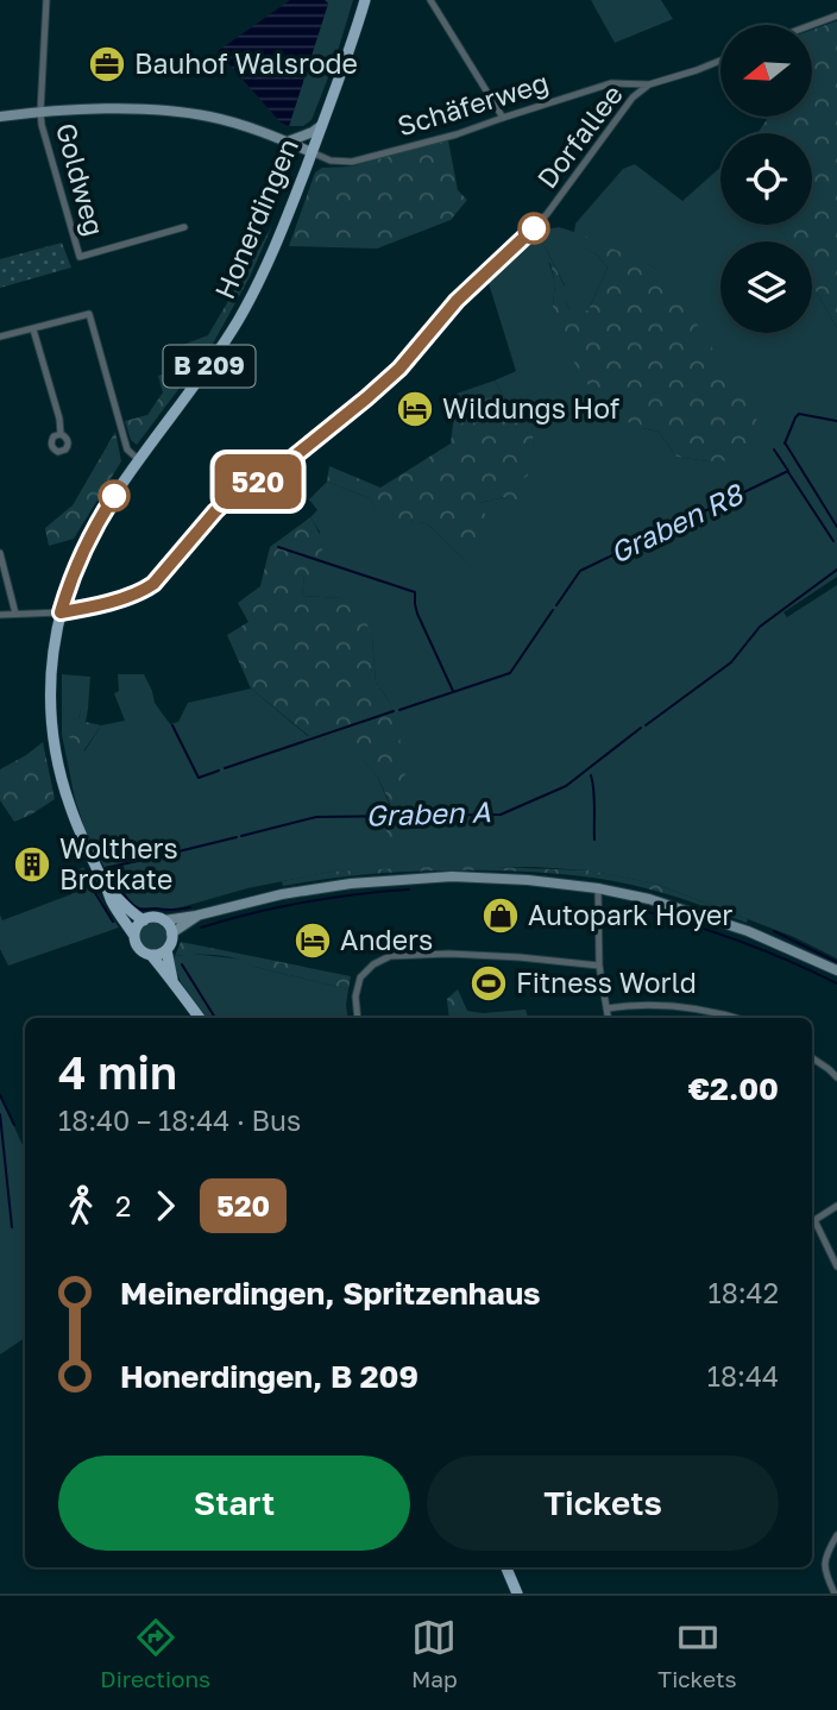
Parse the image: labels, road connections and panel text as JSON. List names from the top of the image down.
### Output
{
  "streets": {
    "main road": ["Honerdingen", "B 209"],
    "street": ["Schäferweg", "Dorfallee", "Goldweg"]
  },
  "crossings": [
    ["Schäferweg", "Dorfallee"],
    ["Schäferweg", "Honerdingen"],
    ["Dorfallee", "B 209"],
    ["Honerdingen", "B 209"]
  ],
  "water": ["Graben R8", "Graben A"],
  "places": {
    "office": ["Bauhof Walsrode"],
    "hotel": ["Wildungs Hof", "Anders"],
    "building": ["Wolthers Brotkate"],
    "shop": ["Autopark Hoyer"],
    "sports": ["Fitness World"]
  },
  "lines": ["bus line 520"],
  "north": "left",
  "page": {
    "on_map": "520",
    "heading": ["4 min", "18:40 – 18:44 · Bus", "€2.00"],
    "legs": ["2", "520"],
    "list": [
      {
        "name": "Meinerdingen, Spritzenhaus",
        "value": "18:42"
      },
      {
        "name": "Honerdingen, B 209",
        "value": "18:44"
      }
    ],
    "buttons": ["Start", "Tickets"],
    "tabs": ["Directions", "Map", "Tickets"]
  }
}
